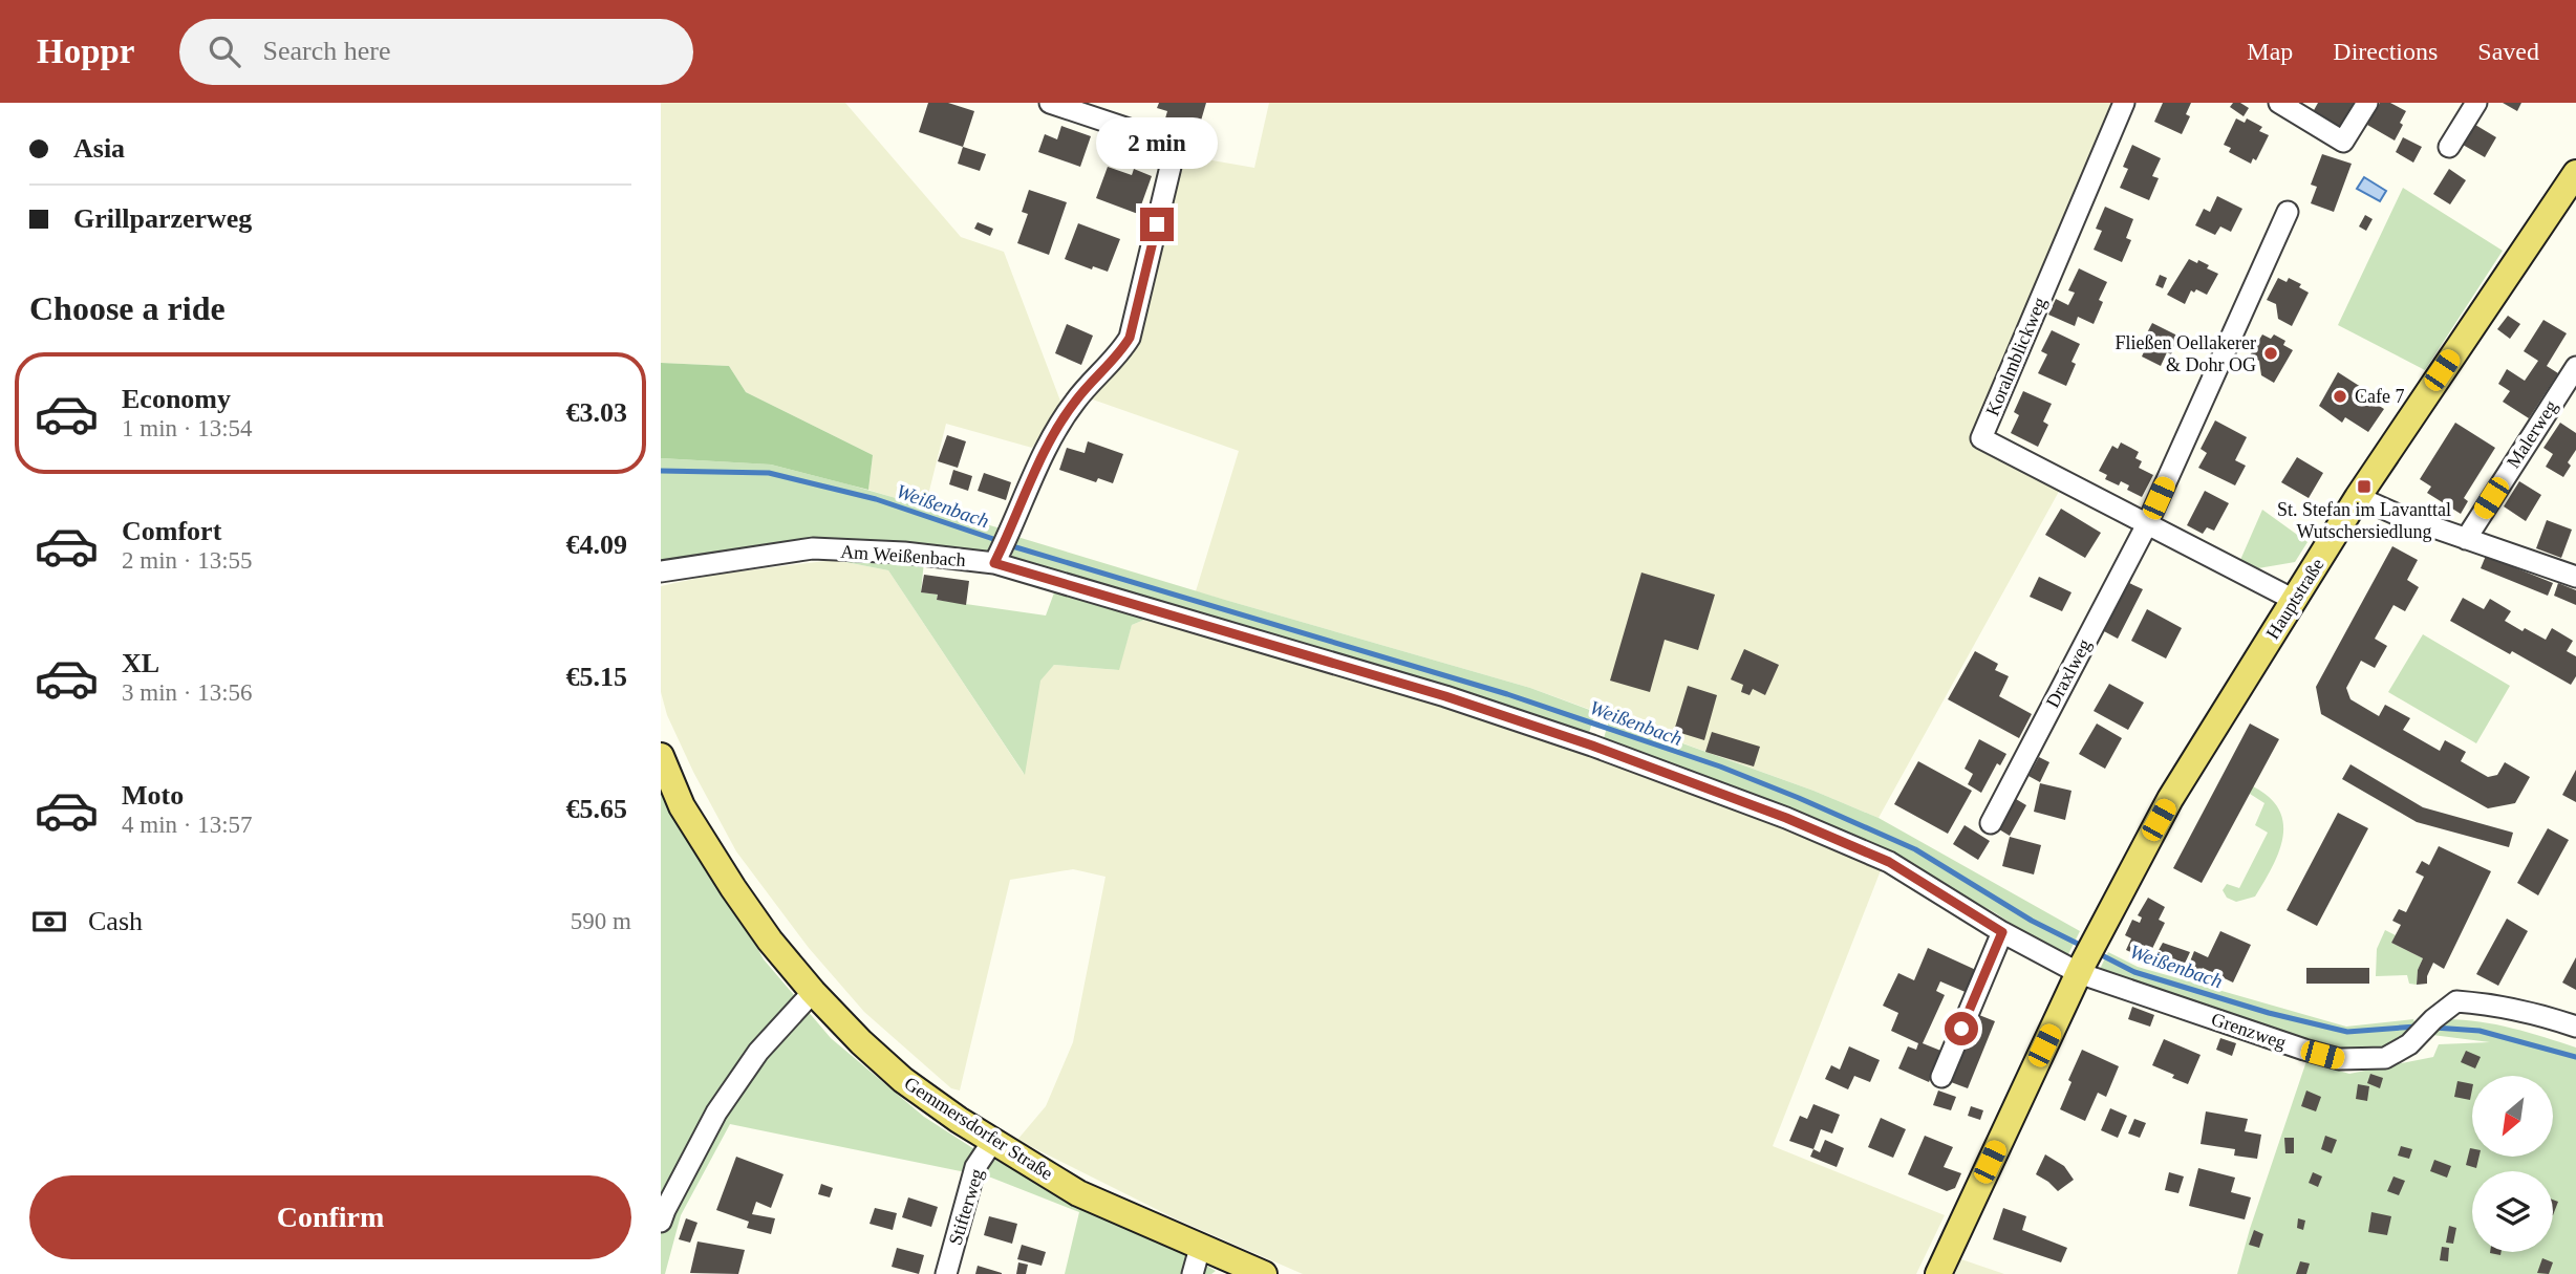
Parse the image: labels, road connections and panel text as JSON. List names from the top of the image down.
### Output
{
  "streets": {
    "main road": ["Hauptstraße", "Gemmersdorfer Straße"],
    "street": [
      "Koralmblickweg",
      "Malerweg",
      "Am Weißenbach",
      "Draxlweg",
      "Grenzweg",
      "Stifterweg"
    ]
  },
  "crossings": [
    ["Koralmblickweg", "Hauptstraße"],
    ["Koralmblickweg", "Draxlweg"],
    ["Am Weißenbach", "Hauptstraße"],
    ["Am Weißenbach", "Grenzweg"],
    ["Hauptstraße", "Grenzweg"],
    ["Gemmersdorfer Straße", "Stifterweg"]
  ],
  "water": ["Weißenbach"],
  "places": {
    "other": ["Fließen Oellakerer & Dohr OG", "Cafe 7"],
    "transit": ["St. Stefan im Lavanttal Wutschersiedlung"]
  },
  "north": "bottom left",
  "page": {
    "header": "Hoppr",
    "search": "Search here",
    "nav": ["Map", "Directions", "Saved"],
    "banner": ["Asia", "Grillparzerweg"],
    "bubble": "2 min",
    "heading": "Choose a ride",
    "list": [
      {
        "name": "Economy",
        "note": "1 min · 13:54",
        "value": "€3.03"
      },
      {
        "name": "Comfort",
        "note": "2 min · 13:55",
        "value": "€4.09"
      },
      {
        "name": "XL",
        "note": "3 min · 13:56",
        "value": "€5.15"
      },
      {
        "name": "Moto",
        "note": "4 min · 13:57",
        "value": "€5.65"
      }
    ],
    "pay": ["Cash", "590 m"],
    "buttons": "Confirm"
  }
}
